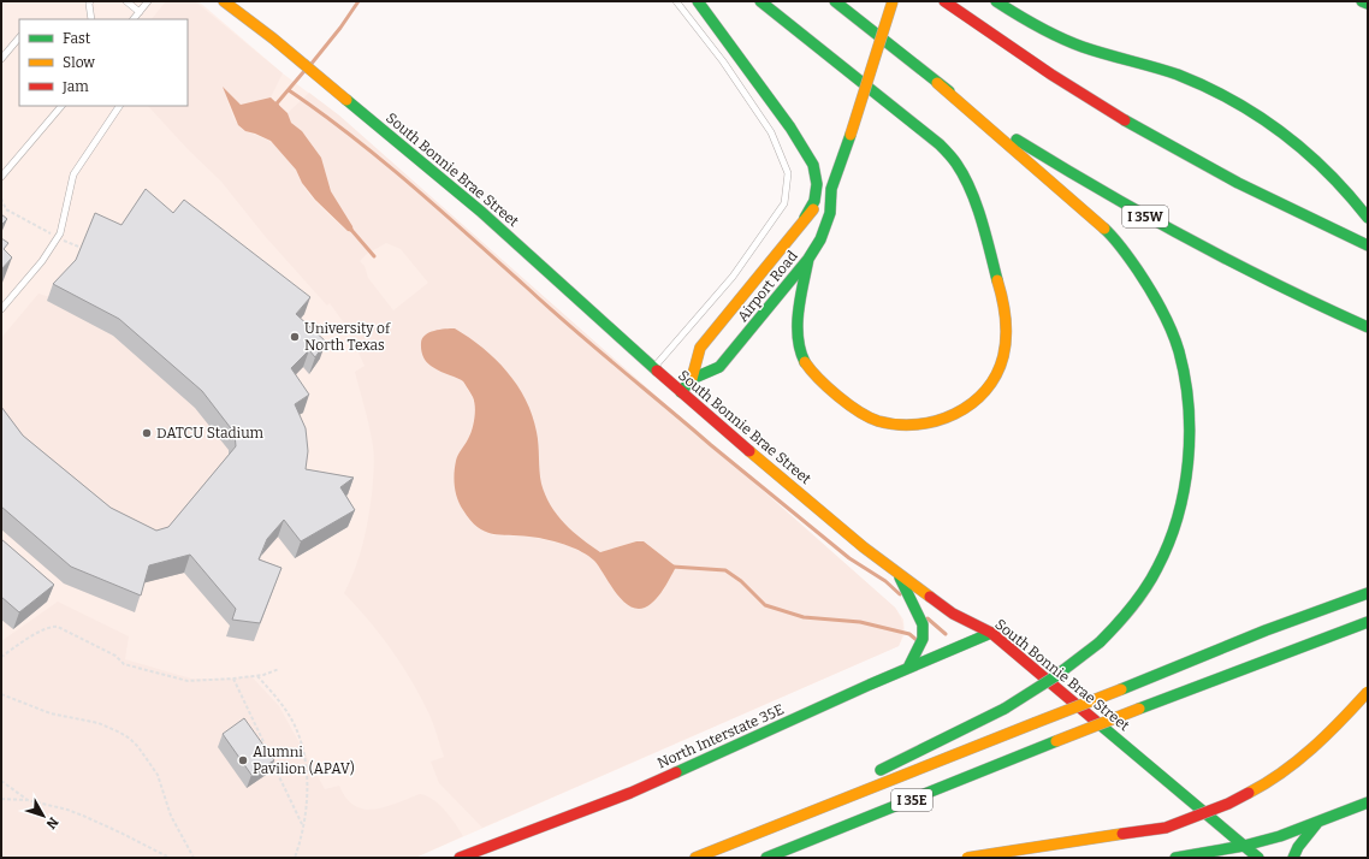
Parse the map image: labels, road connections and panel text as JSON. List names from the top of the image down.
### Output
{
  "streets": {
    "main road": [
      "South Bonnie Brae Street",
      "I 35W",
      "Airport Road",
      "North Interstate 35E",
      "I 35E"
    ]
  },
  "crossings": [
    ["South Bonnie Brae Street", "Airport Road"],
    ["South Bonnie Brae Street", "North Interstate 35E"]
  ],
  "places": ["University of North Texas", "DATCU Stadium", "Alumni Pavilion (APAV)"],
  "legend": ["Fast", "Slow", "Jam"],
  "north": "bottom right"
}
